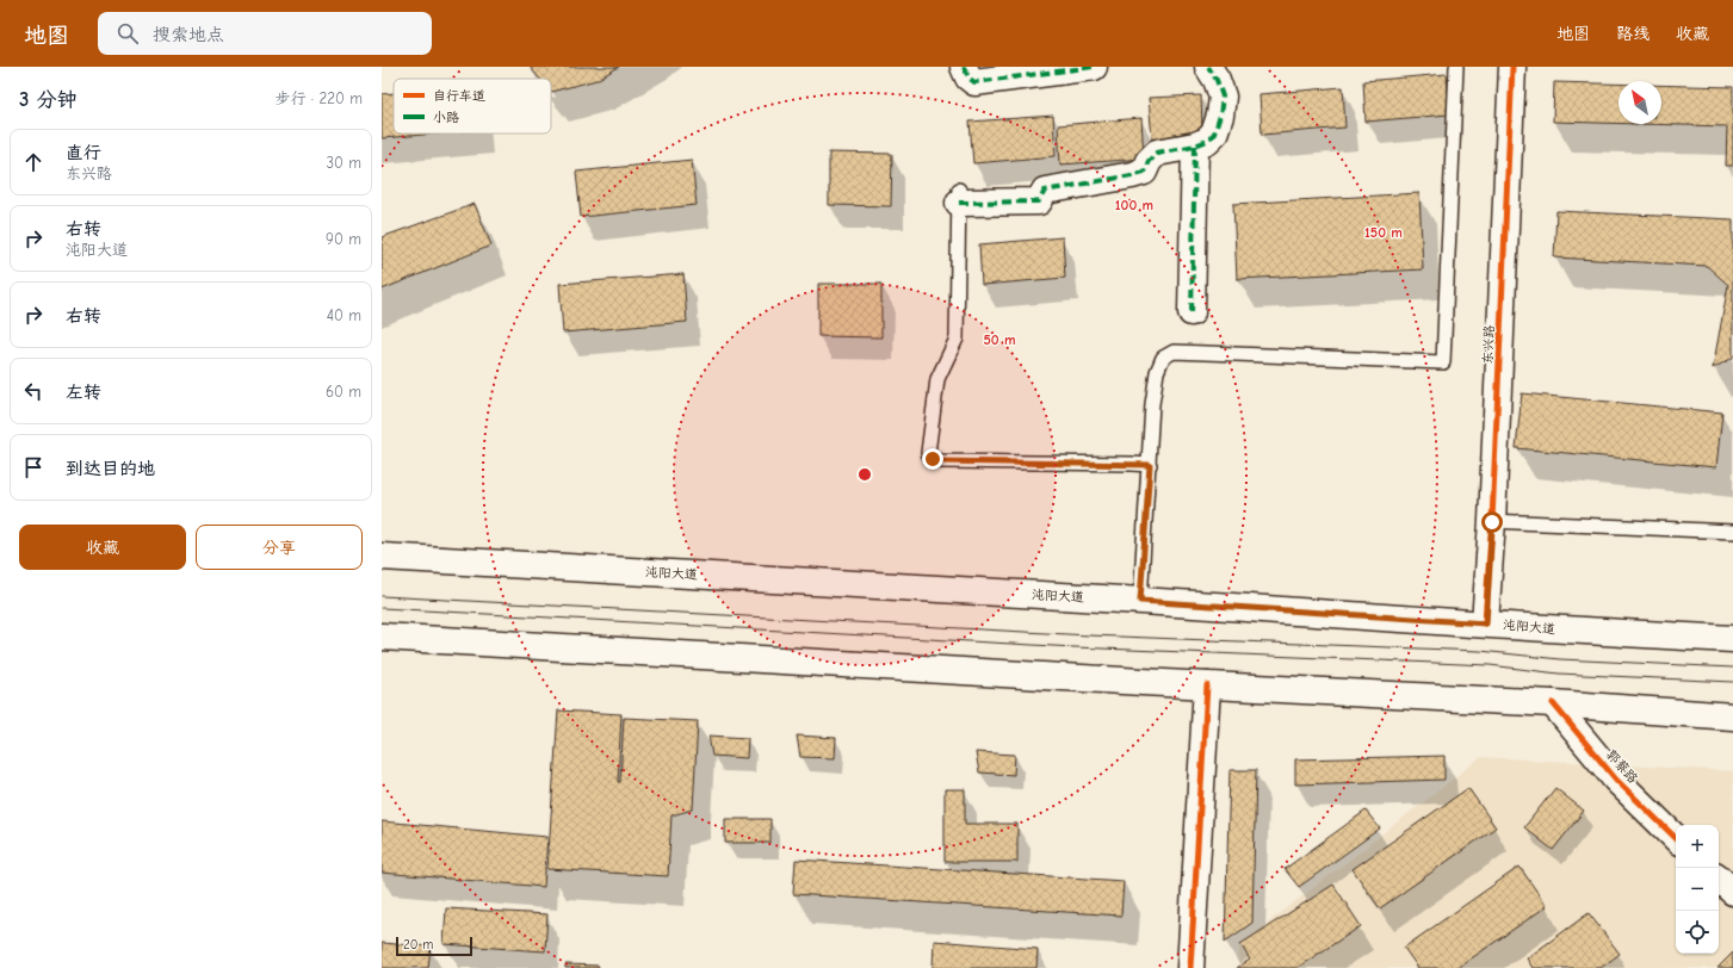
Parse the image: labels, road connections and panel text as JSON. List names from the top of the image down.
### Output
{
  "streets": {
    "main road": ["东兴路", "沌阳大道", "郭蔡路"]
  },
  "crossings": [
    ["东兴路", "沌阳大道"]
  ],
  "legend": ["自行车道", "小路"],
  "scale_bar": "20 m",
  "north": "top left",
  "page": {
    "header": "地图",
    "search": "搜索地点",
    "nav": ["地图", "路线", "收藏"],
    "heading": ["3 分钟", "步行 · 220 m"],
    "list": [
      ["直行", "东兴路", "30 m"],
      ["右转", "沌阳大道", "90 m"],
      ["右转", "40 m"],
      ["左转", "60 m"],
      "到达目的地"
    ],
    "buttons": ["收藏", "分享"],
    "map_buttons": ["+", "−"],
    "scale": "20 m"
  },
  "rings": ["100 m", "150 m", "50 m"]
}
